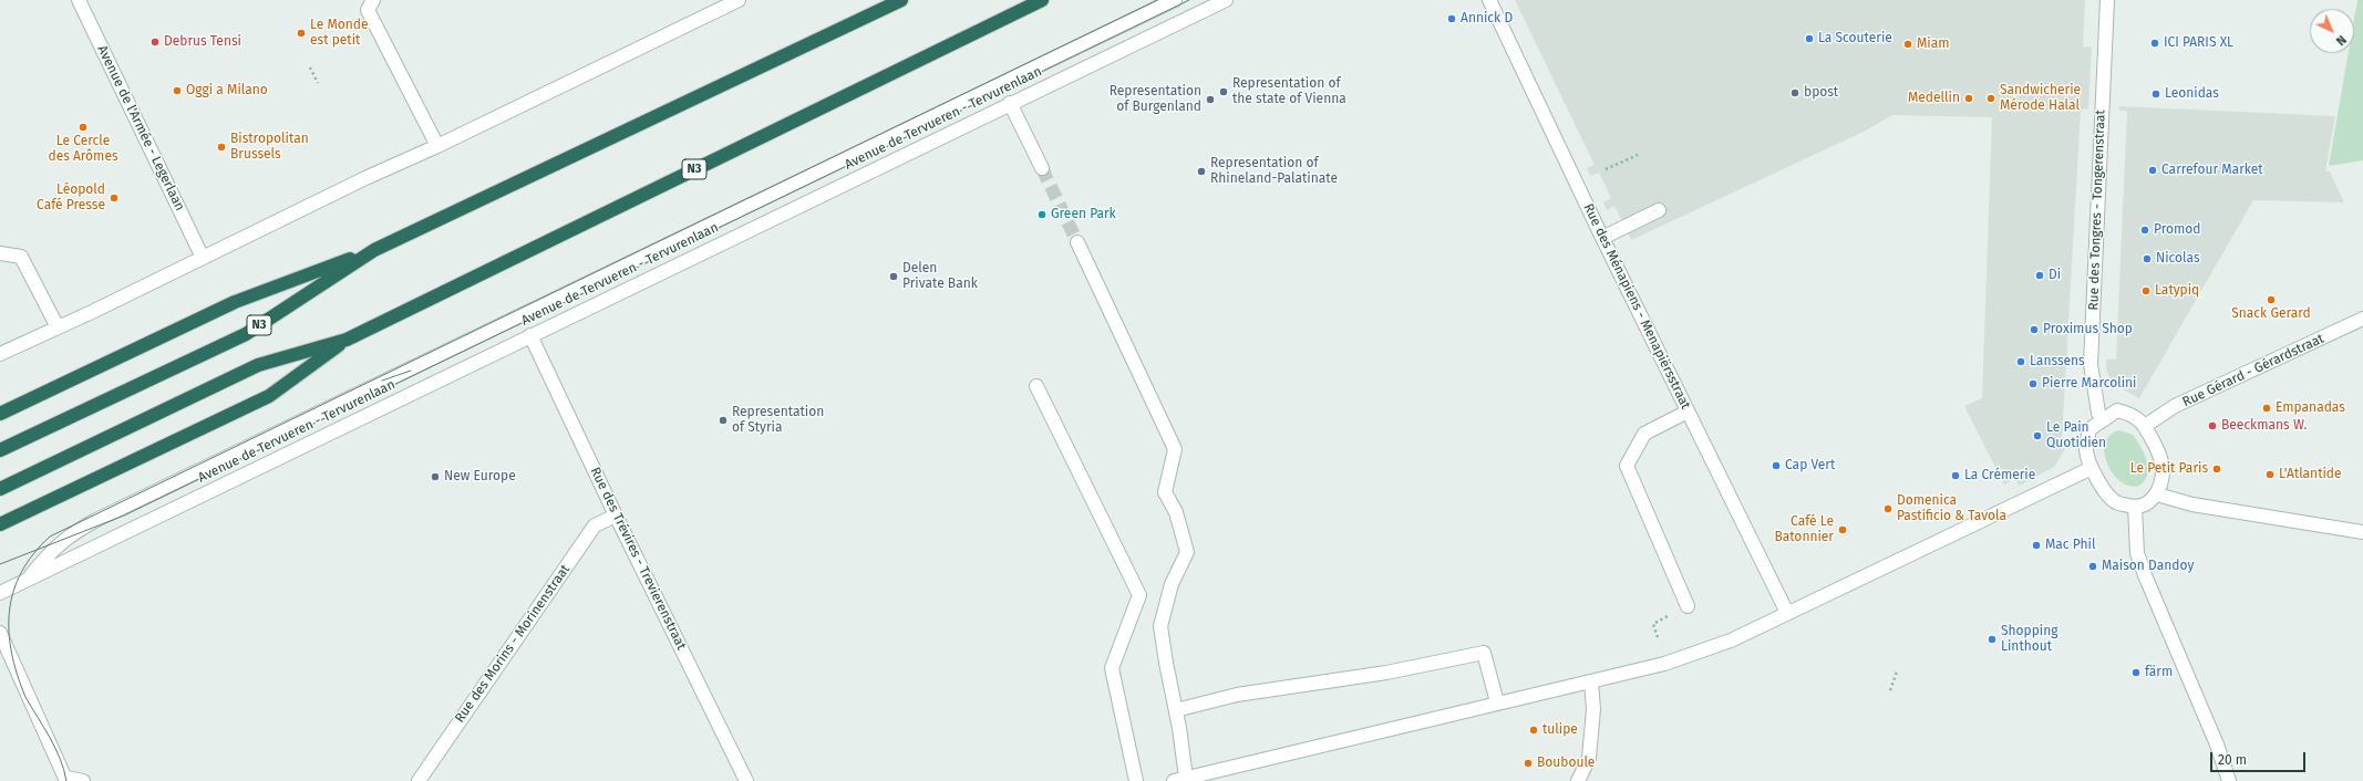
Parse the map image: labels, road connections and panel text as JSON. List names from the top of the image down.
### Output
{
  "streets": {
    "highway": ["N3"],
    "street": [
      "Avenue de Tervueren - Tervurenlaan",
      "Avenue de l'Armée - Legerlaan",
      "Rue des Tongres - Tongerenstraat",
      "Rue des Ménapiens - Menapiërsstraat",
      "Rue Gérard - Gérardstraat",
      "Rue des Trévires - Trevierenstraat",
      "Rue des Morins - Morinenstraat"
    ]
  },
  "crossings": [
    ["Avenue de Tervueren - Tervurenlaan", "Rue des Trévires - Trevierenstraat"],
    ["Rue des Tongres - Tongerenstraat", "Rue Gérard - Gérardstraat"],
    ["Rue des Trévires - Trevierenstraat", "Rue des Morins - Morinenstraat"]
  ],
  "places": [
    "Annick D",
    "Le Monde est petit",
    "La Scouterie",
    "Debrus Tensi",
    "ICI PARIS XL",
    "Miam",
    "Oggi a Milano",
    "Representation of the state of Vienna",
    "bpost",
    "Leonidas",
    "Medellin",
    "Sandwicherie Mérode Halal",
    "Representation of Burgenland",
    "Le Cercle des Arômes",
    "Bistropolitan Brussels",
    "Carrefour Market",
    "Representation of Rhineland-Palatinate",
    "Léopold Café Presse",
    "Green Park",
    "Promod",
    "Nicolas",
    "Di",
    "Delen Private Bank",
    "Latypiq",
    "Snack Gerard",
    "Proximus Shop",
    "Lanssens",
    "Pierre Marcolini",
    "Empanadas",
    "Representation of Styria",
    "Beeckmans W.",
    "Le Pain Quotidien",
    "Cap Vert",
    "Le Petit Paris",
    "L'Atlantide",
    "La Crémerie",
    "New Europe",
    "Domenica Pastificio & Tavola",
    "Café Le Batonnier",
    "Mac Phil",
    "Maison Dandoy",
    "Shopping Linthout",
    "färm",
    "tulipe",
    "Bouboule"
  ],
  "scale_bar": "20 m",
  "north": "bottom right"
}
